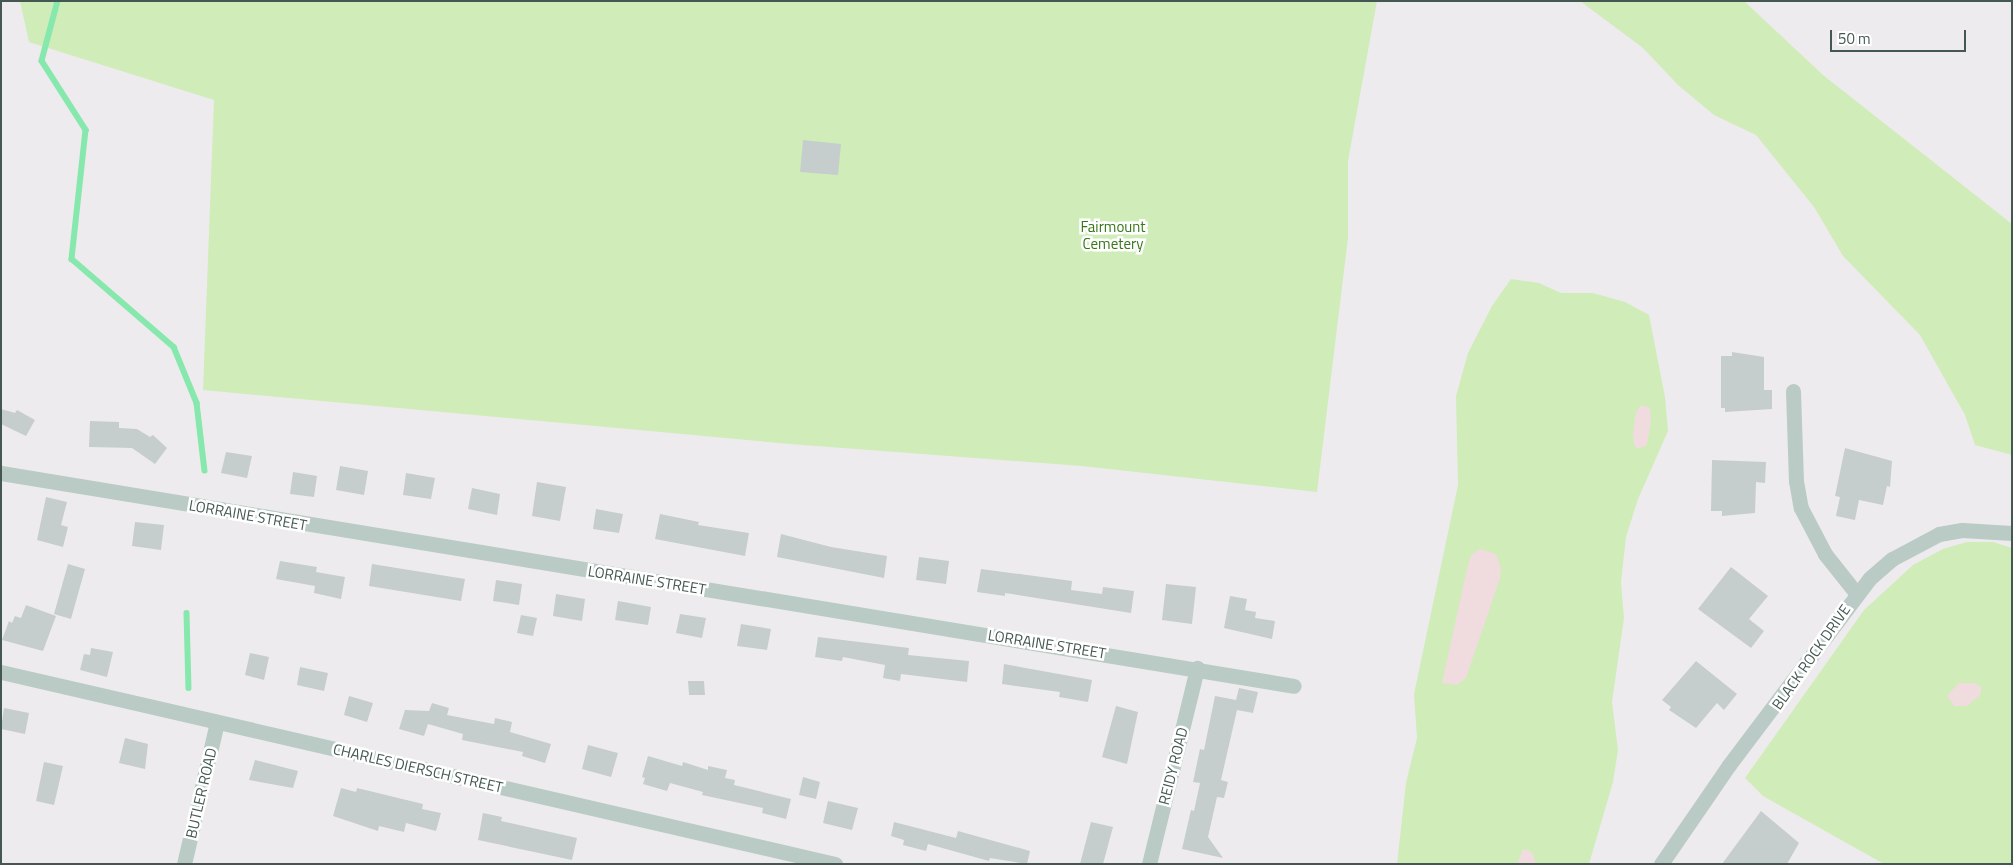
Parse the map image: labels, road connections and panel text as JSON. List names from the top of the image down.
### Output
{
  "streets": {
    "street": [
      "LORRAINE STREET",
      "BLACK ROCK DRIVE",
      "REIDY ROAD",
      "CHARLES DIERSCH STREET",
      "BUTLER ROAD"
    ]
  },
  "crossings": [
    ["LORRAINE STREET", "REIDY ROAD"],
    ["CHARLES DIERSCH STREET", "BUTLER ROAD"]
  ],
  "parks": ["Fairmount Cemetery"],
  "scale_bar": "50 m"
}
